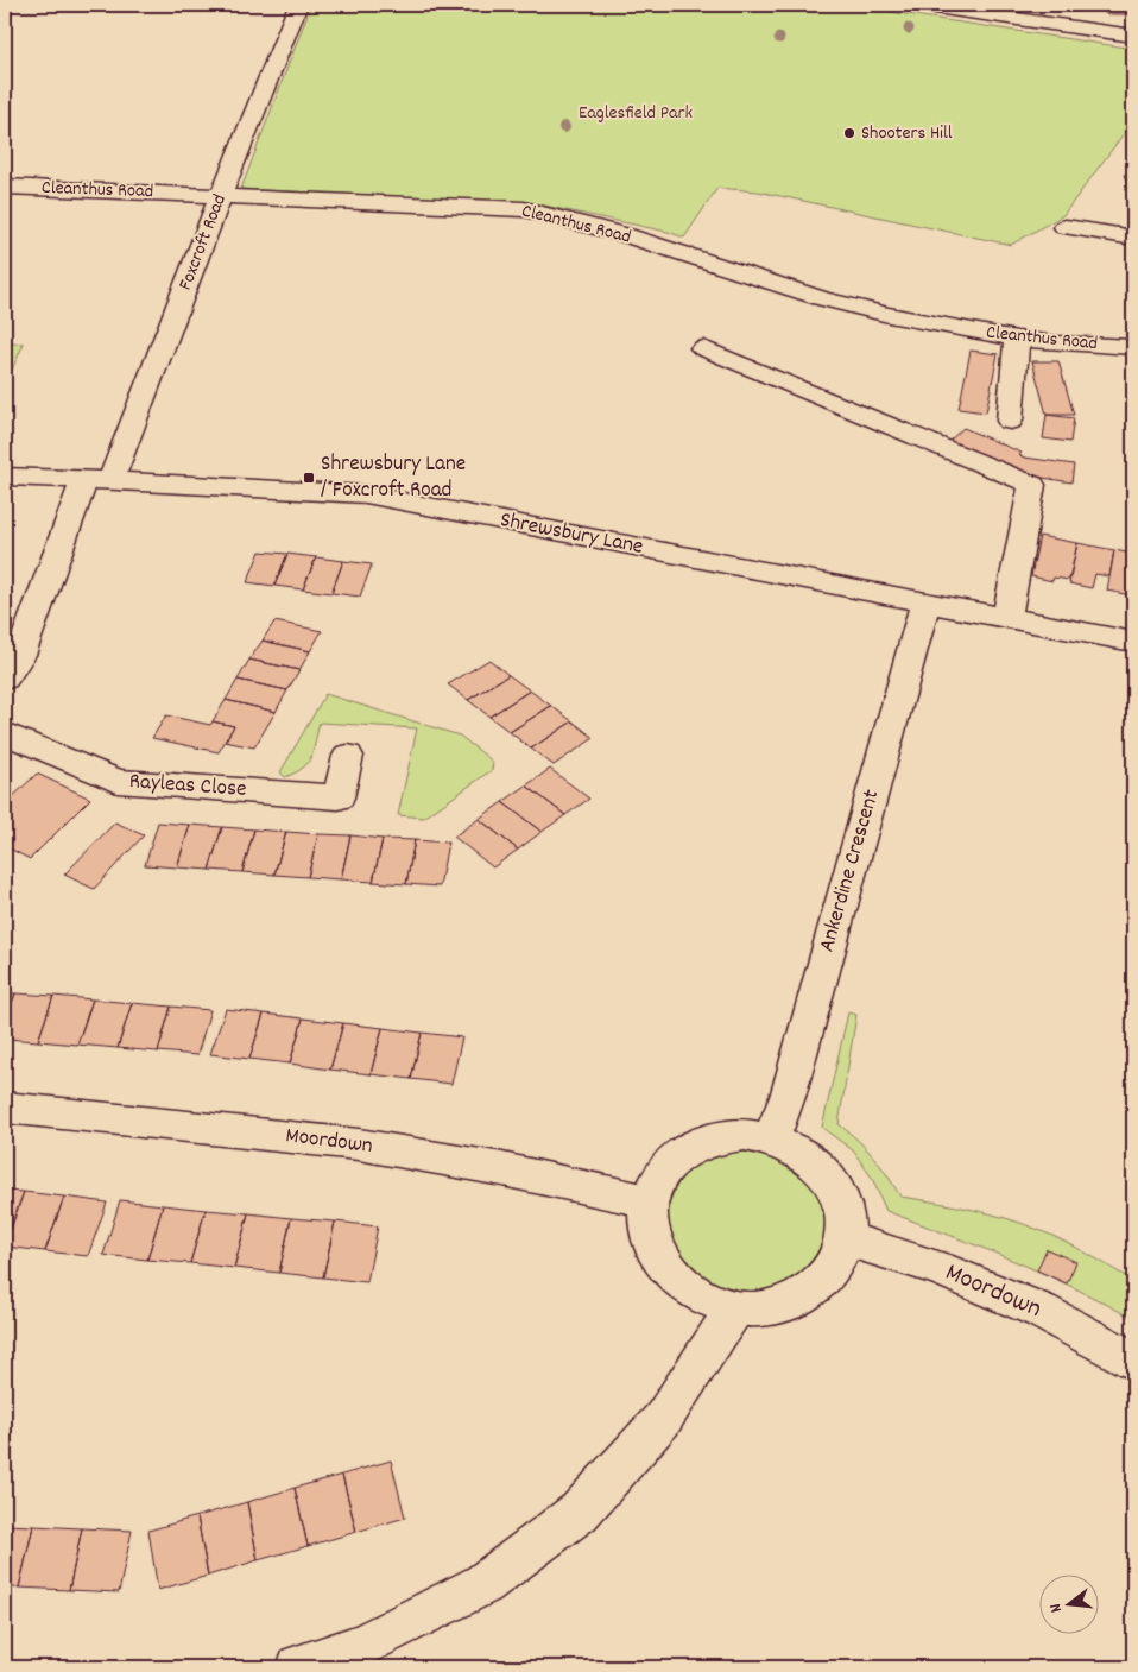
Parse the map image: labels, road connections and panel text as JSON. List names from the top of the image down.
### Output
{
  "streets": {
    "street": [
      "Cleanthus Road",
      "Foxcroft Road",
      "Shrewsbury Lane",
      "Rayleas Close",
      "Ankerdine Crescent",
      "Moordown"
    ]
  },
  "crossings": [
    ["Cleanthus Road", "Foxcroft Road"],
    ["Foxcroft Road", "Shrewsbury Lane"],
    ["Shrewsbury Lane", "Ankerdine Crescent"],
    ["Ankerdine Crescent", "Moordown"]
  ],
  "parks": ["Eaglesfield Park"],
  "places": {
    "other": ["Shooters Hill"],
    "transit": ["Shrewsbury Lane / Foxcroft Road"]
  },
  "north": "left"
}
